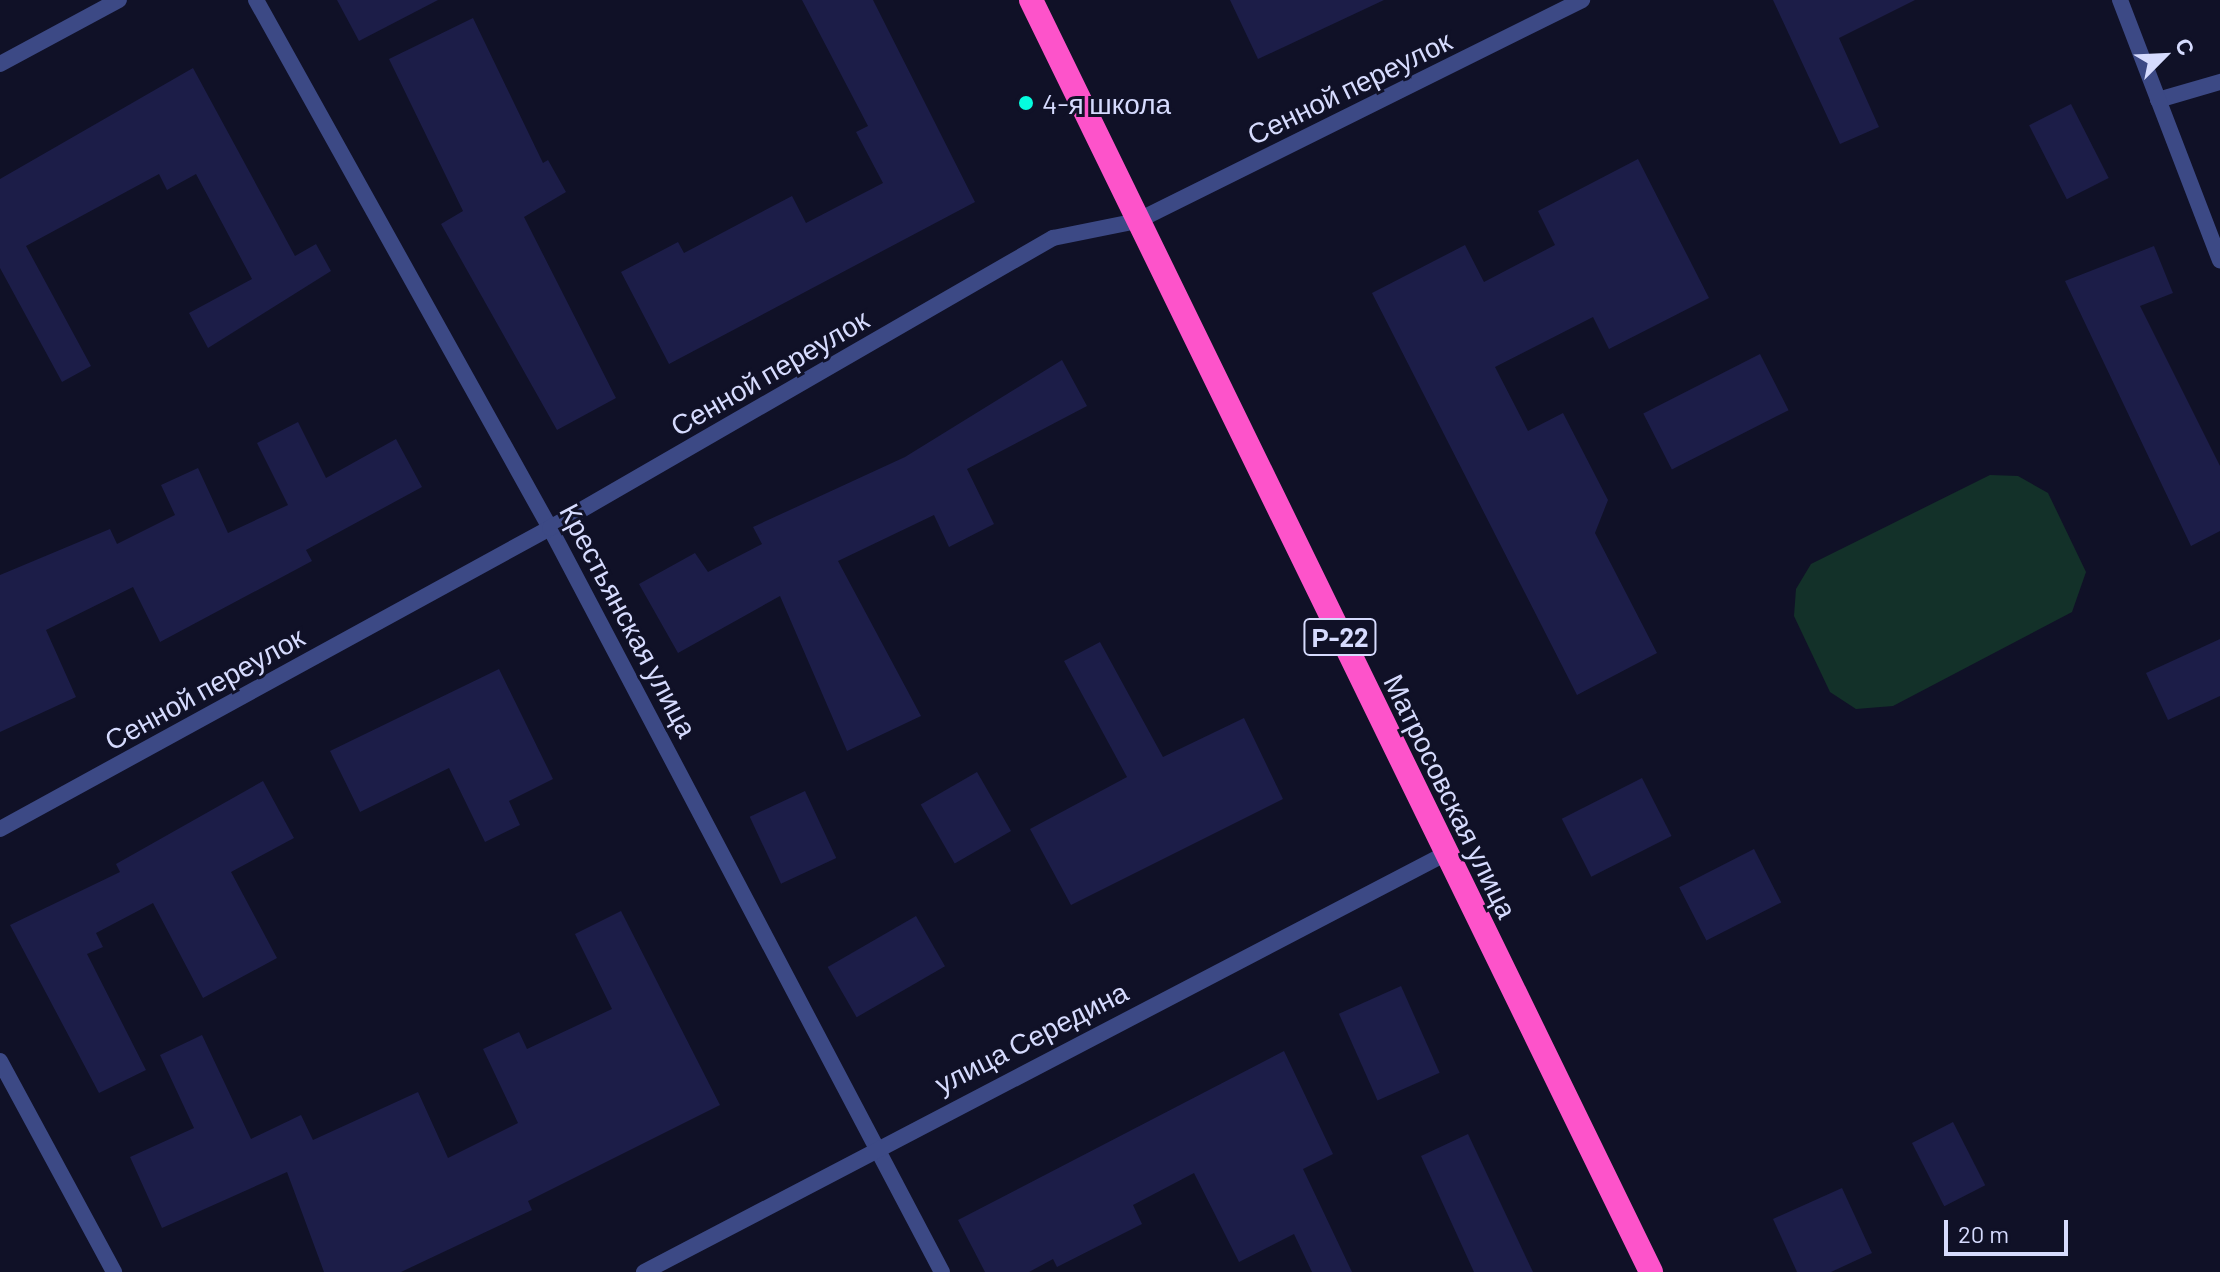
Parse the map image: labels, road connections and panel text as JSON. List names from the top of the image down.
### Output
{
  "streets": {
    "highway": ["Р-22", "Матросовская улица"],
    "street": ["Сенной переулок", "Крестьянская улица", "улица Середина"]
  },
  "crossings": [
    ["Сенной переулок", "Крестьянская улица"],
    ["Сенной переулок", "Матросовская улица"],
    ["Крестьянская улица", "улица Середина"],
    ["Матросовская улица", "улица Середина"]
  ],
  "places": ["4-я школа"],
  "scale_bar": "20 m",
  "north": "top right"
}
